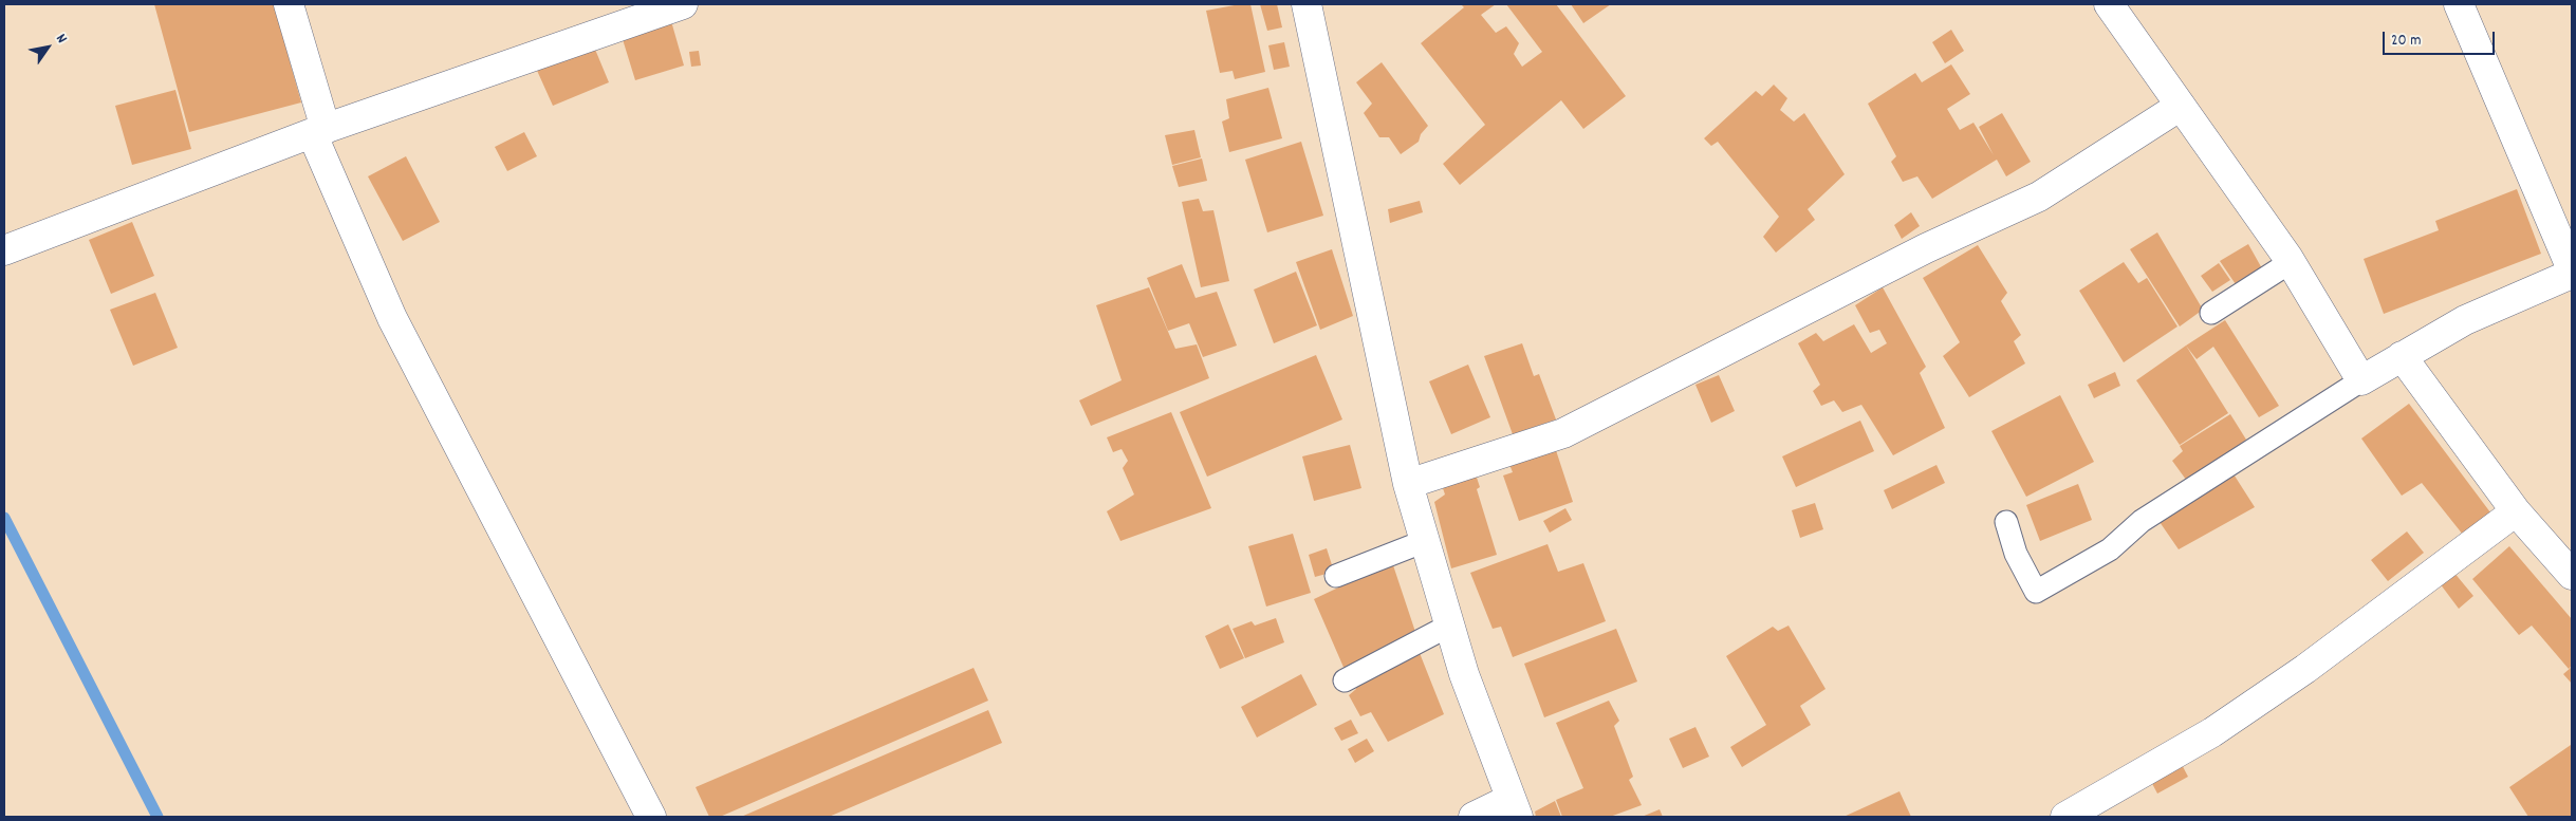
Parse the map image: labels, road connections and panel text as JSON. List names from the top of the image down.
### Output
{
  "scale_bar": "20 m",
  "north": "top right"
}
